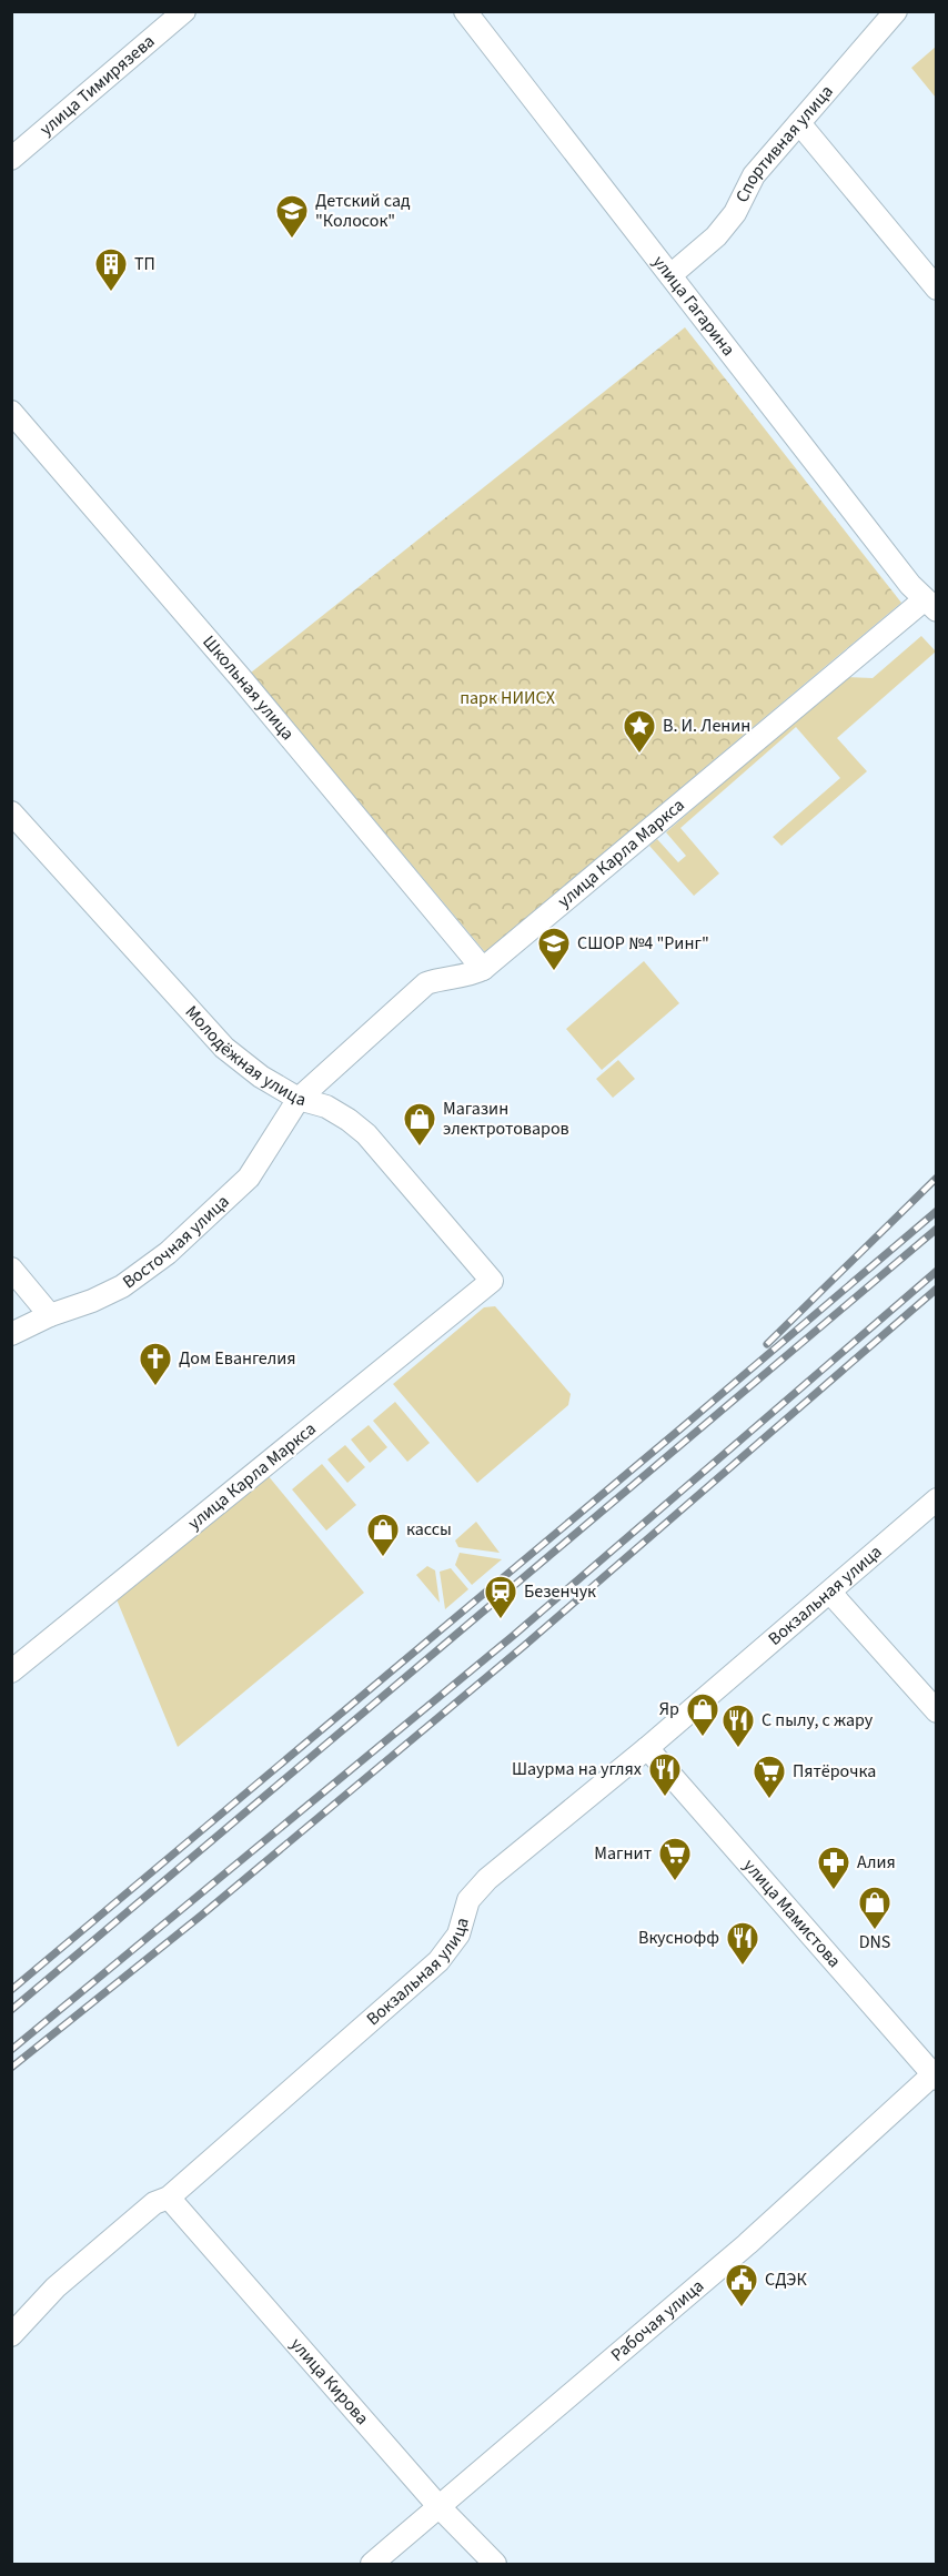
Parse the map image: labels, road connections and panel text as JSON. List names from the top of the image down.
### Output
{
  "streets": {
    "street": [
      "улица Тимирязева",
      "Спортивная улица",
      "улица Гагарина",
      "Школьная улица",
      "улица Карла Маркса",
      "Молодёжная улица",
      "Восточная улица",
      "Вокзальная улица",
      "улица Мамистова",
      "Рабочая улица",
      "улица Кирова"
    ]
  },
  "crossings": [
    ["Спортивная улица", "улица Гагарина"],
    ["улица Гагарина", "улица Карла Маркса"],
    ["Школьная улица", "улица Карла Маркса"],
    ["улица Карла Маркса", "Молодёжная улица"],
    ["улица Карла Маркса", "Восточная улица"],
    ["Молодёжная улица", "Восточная улица"],
    ["Вокзальная улица", "улица Мамистова"],
    ["Вокзальная улица", "улица Кирова"],
    ["улица Мамистова", "Рабочая улица"],
    ["Рабочая улица", "улица Кирова"]
  ],
  "parks": ["парк НИИСХ"],
  "places": {
    "school or university": ["Детский сад \"Колосок\"", "СШОР №4 \"Ринг\""],
    "building": ["ТП"],
    "place": ["В. И. Ленин"],
    "shop": [
      "Магазин электротоваров",
      "кассы",
      "Яр",
      "DNS"
    ],
    "church": ["Дом Евангелия"],
    "station": ["Безенчук"],
    "restaurant": ["С пылу, с жару", "Шаурма на углях", "Вкуснофф"],
    "supermarket": ["Пятёрочка", "Магнит"],
    "pharmacy": ["Алия"],
    "public building": ["СДЭК"]
  }
}
